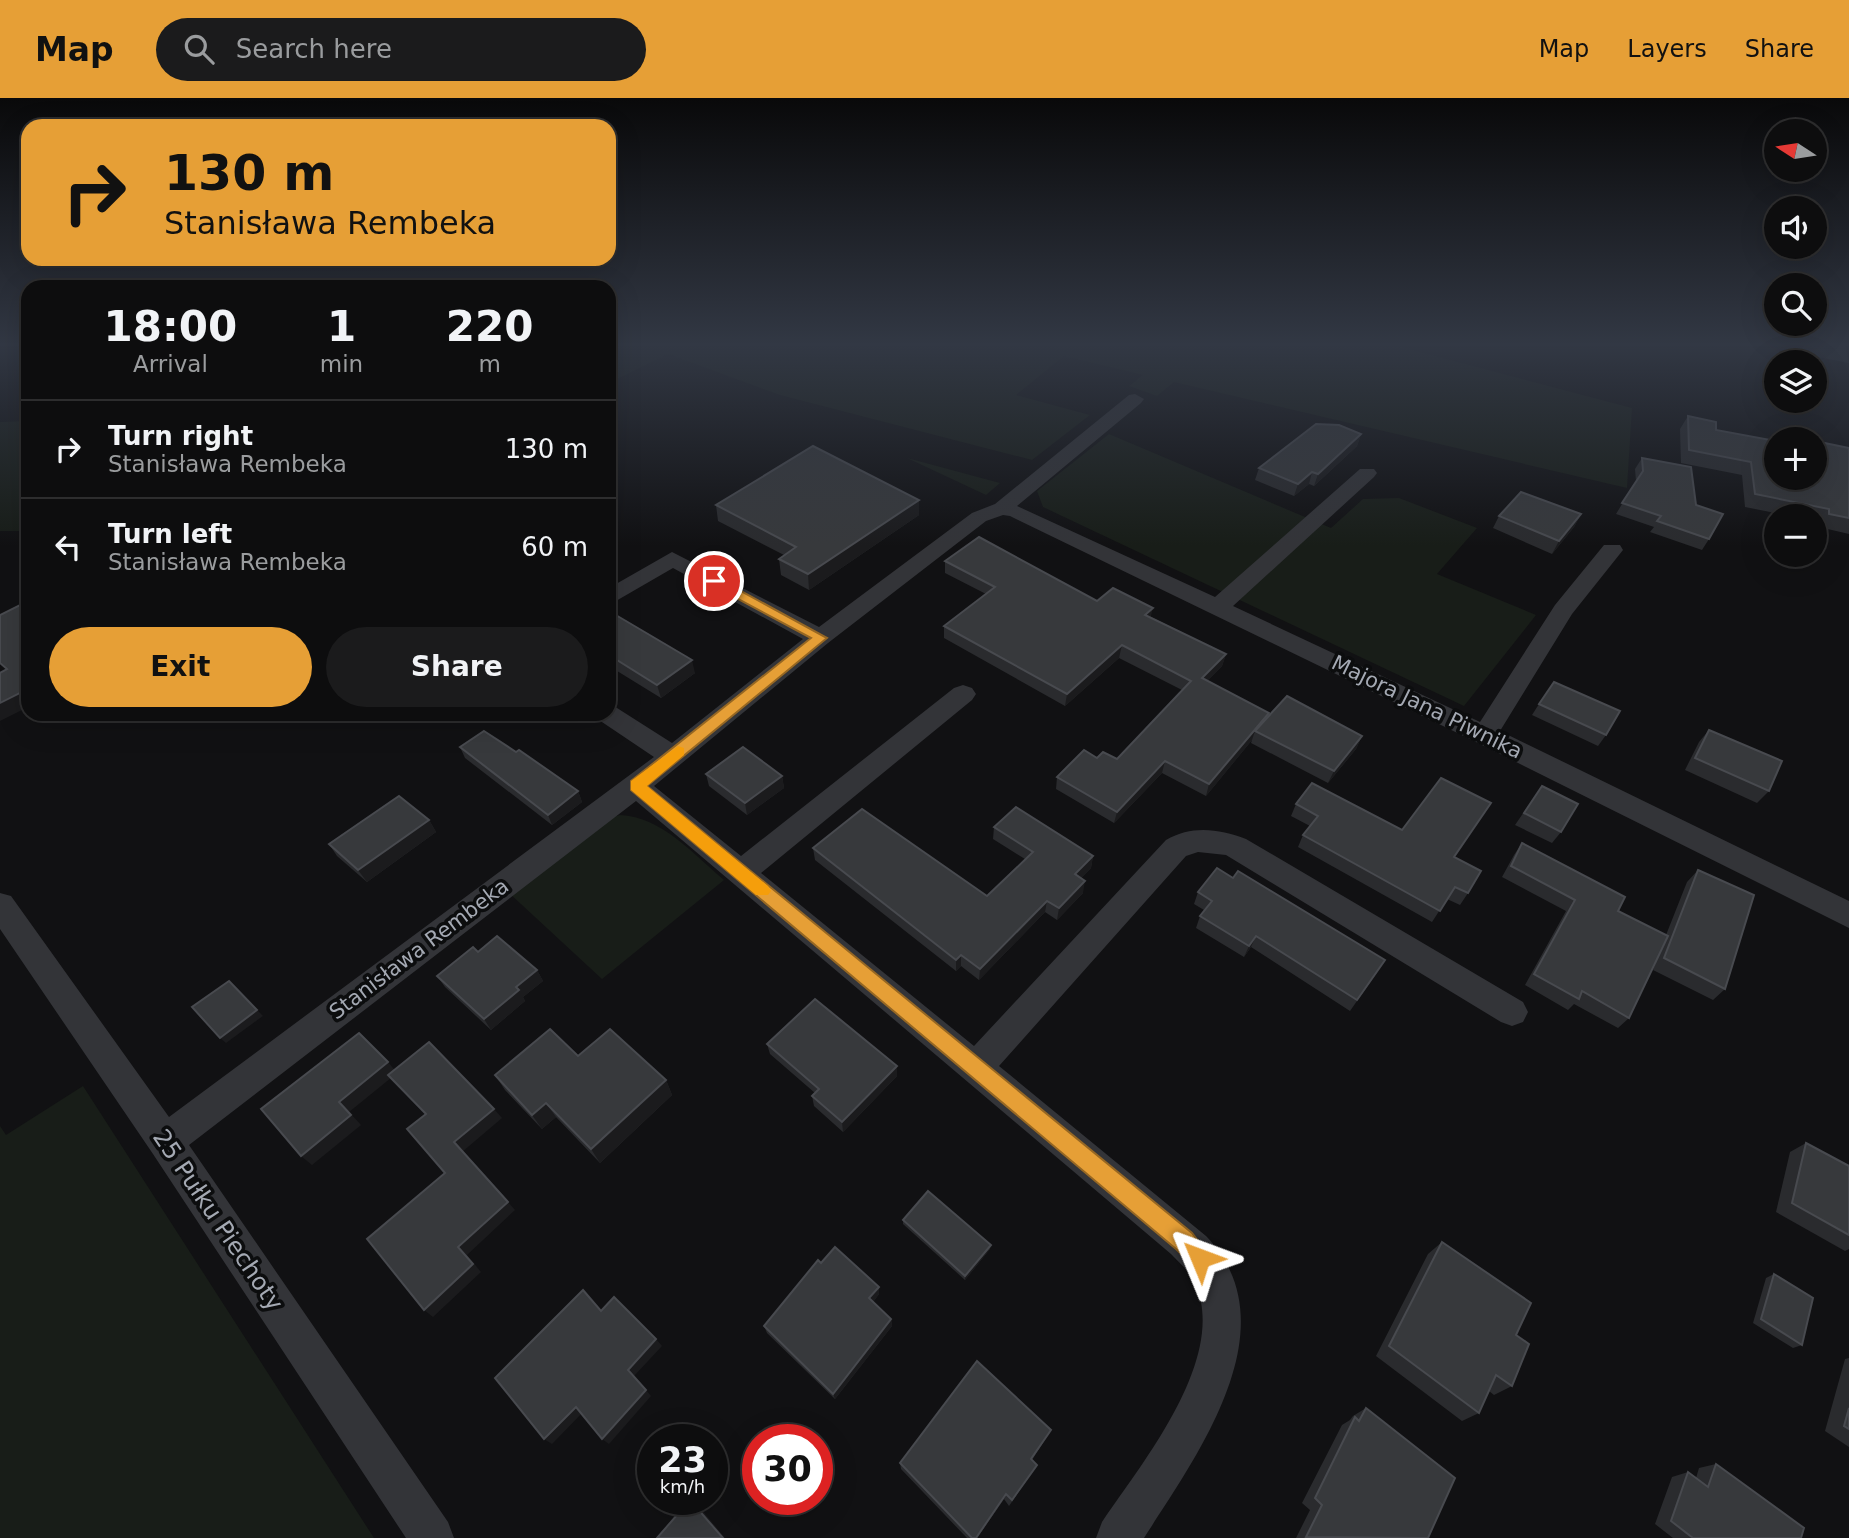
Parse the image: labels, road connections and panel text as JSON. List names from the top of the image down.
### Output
{
  "streets": {
    "street": ["Majora Jana Piwnika", "Stanisława Rembeka", "25 Pułku Piechoty"]
  },
  "crossings": [
    ["Majora Jana Piwnika", "Stanisława Rembeka"],
    ["Stanisława Rembeka", "25 Pułku Piechoty"]
  ],
  "north": "left",
  "page": {
    "header": "Map",
    "search": "Search here",
    "nav": ["Map", "Layers", "Share"],
    "map_buttons": ["+", "−"],
    "turn": ["130 m", "Stanisława Rembeka"],
    "eta": [
      "18:00",
      "Arrival",
      "1",
      "min",
      "220",
      "m"
    ],
    "list": [
      {
        "name": "Turn right",
        "note": "Stanisława Rembeka",
        "value": "130 m"
      },
      {
        "name": "Turn left",
        "note": "Stanisława Rembeka",
        "value": "60 m"
      }
    ],
    "buttons": ["Exit", "Share"],
    "speed": "23 km/h",
    "limit": "30"
  }
}
